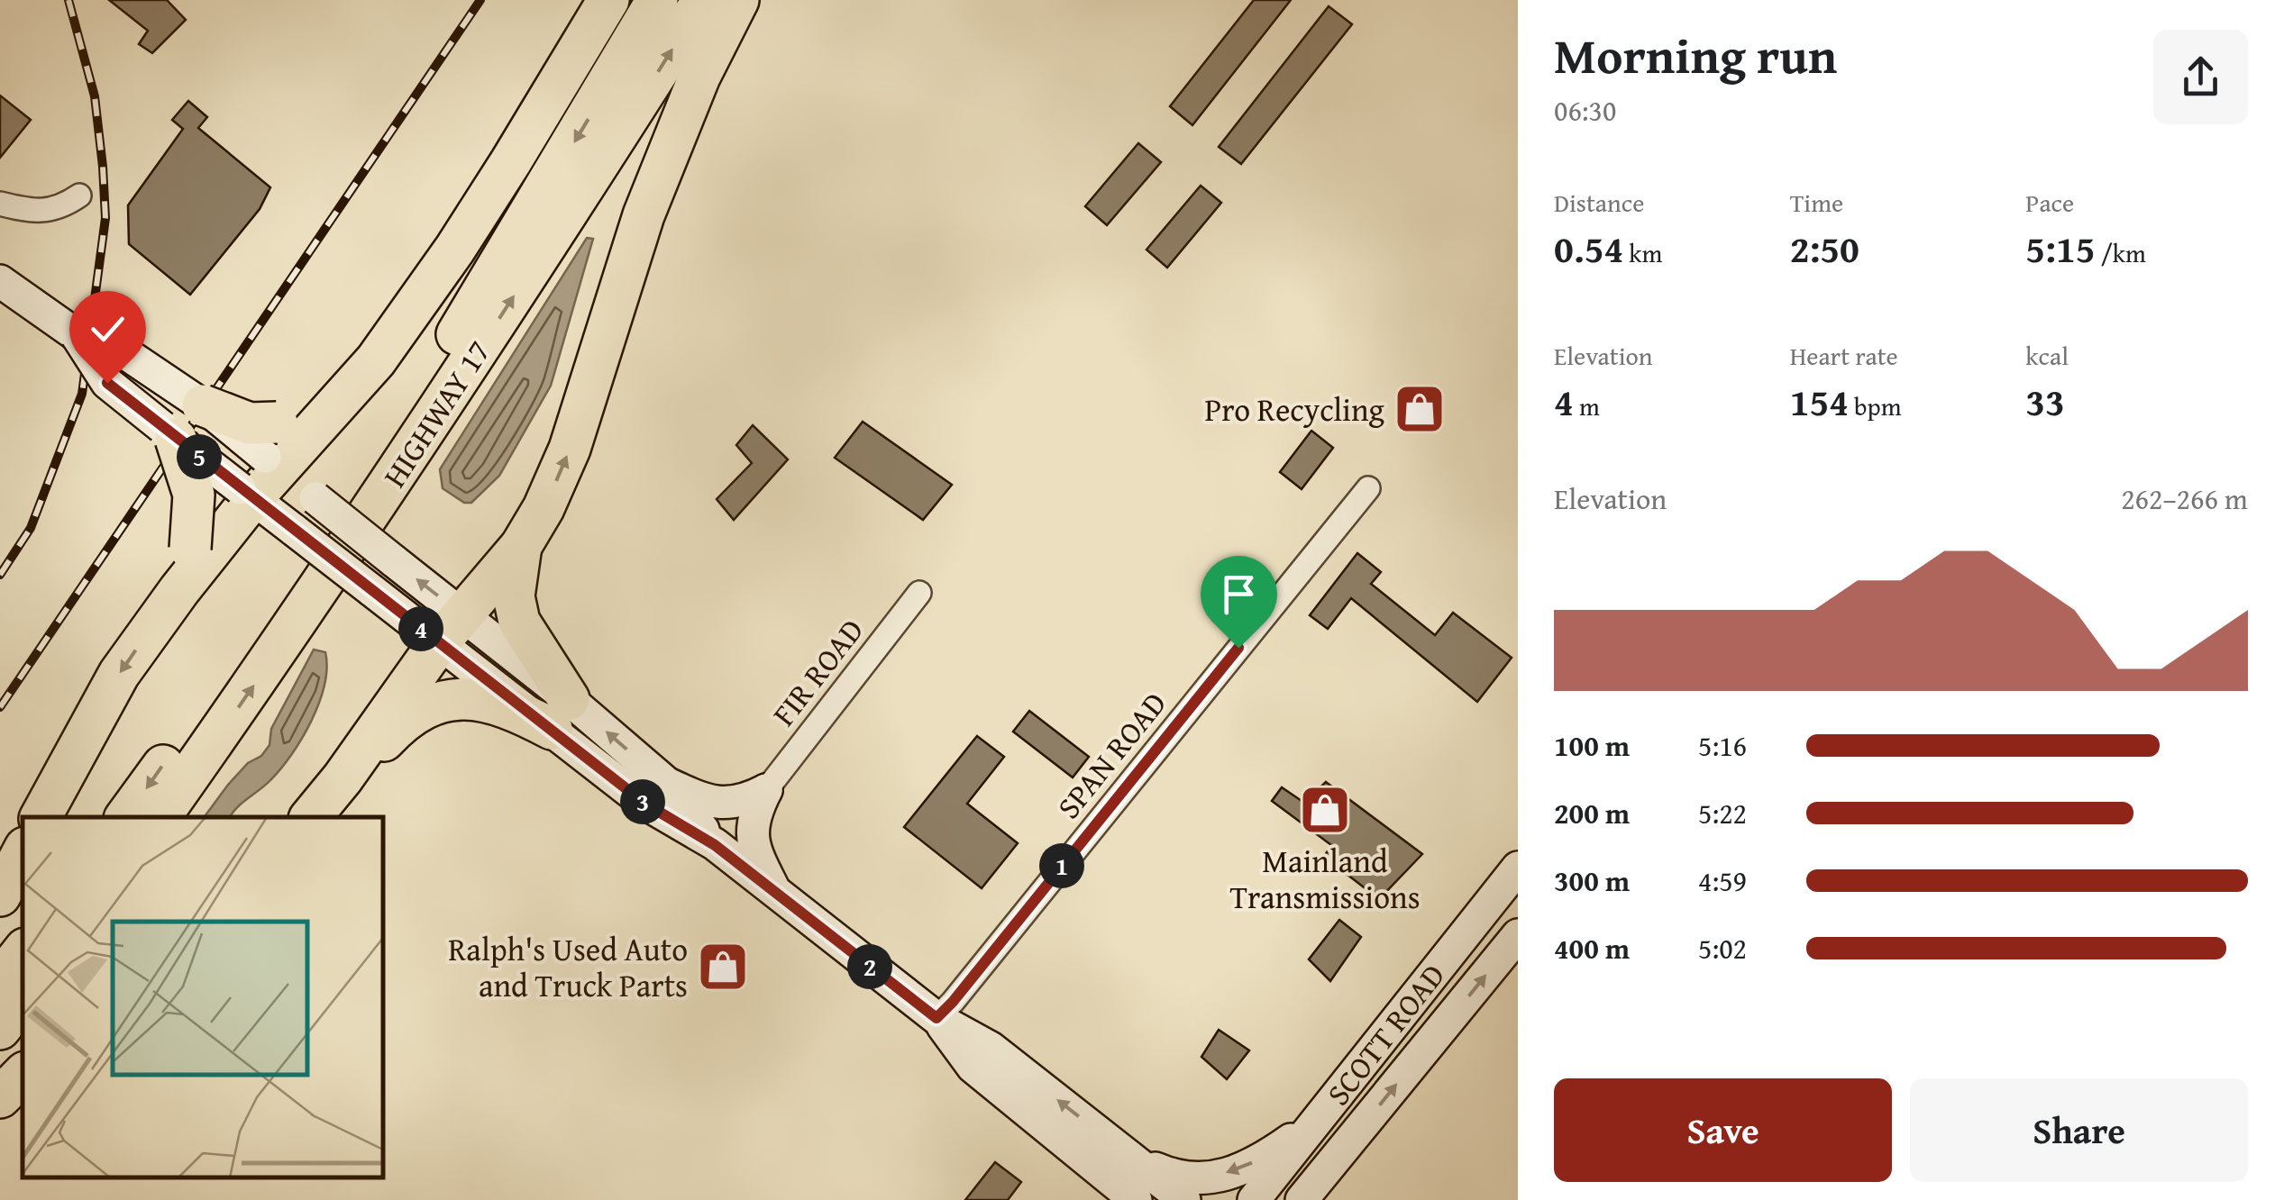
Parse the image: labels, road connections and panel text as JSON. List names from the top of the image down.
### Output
{
  "streets": {
    "highway": ["HIGHWAY 17"],
    "main road": ["SCOTT ROAD"],
    "street": ["FIR ROAD", "SPAN ROAD"]
  },
  "places": {
    "shop": ["Pro Recycling", "Mainland Transmissions", "Ralph's Used Auto and Truck Parts"]
  },
  "page": {
    "heading": ["Morning run", "06:30"],
    "stats": [
      ["Distance", "0.54 km"],
      ["Time", "2:50"],
      ["Pace", "5:15 /km"],
      ["Elevation", "4 m"],
      ["Heart rate", "154 bpm"],
      ["kcal", "33"]
    ],
    "pins": [
      "5",
      "4",
      "3",
      "1",
      "2"
    ],
    "chart": ["Elevation", "262–266 m"],
    "list": [
      {
        "name": "100 m",
        "note": "5:16"
      },
      {
        "name": "200 m",
        "note": "5:22"
      },
      {
        "name": "300 m",
        "note": "4:59"
      },
      {
        "name": "400 m",
        "note": "5:02"
      }
    ],
    "buttons": ["Save", "Share"]
  }
}
